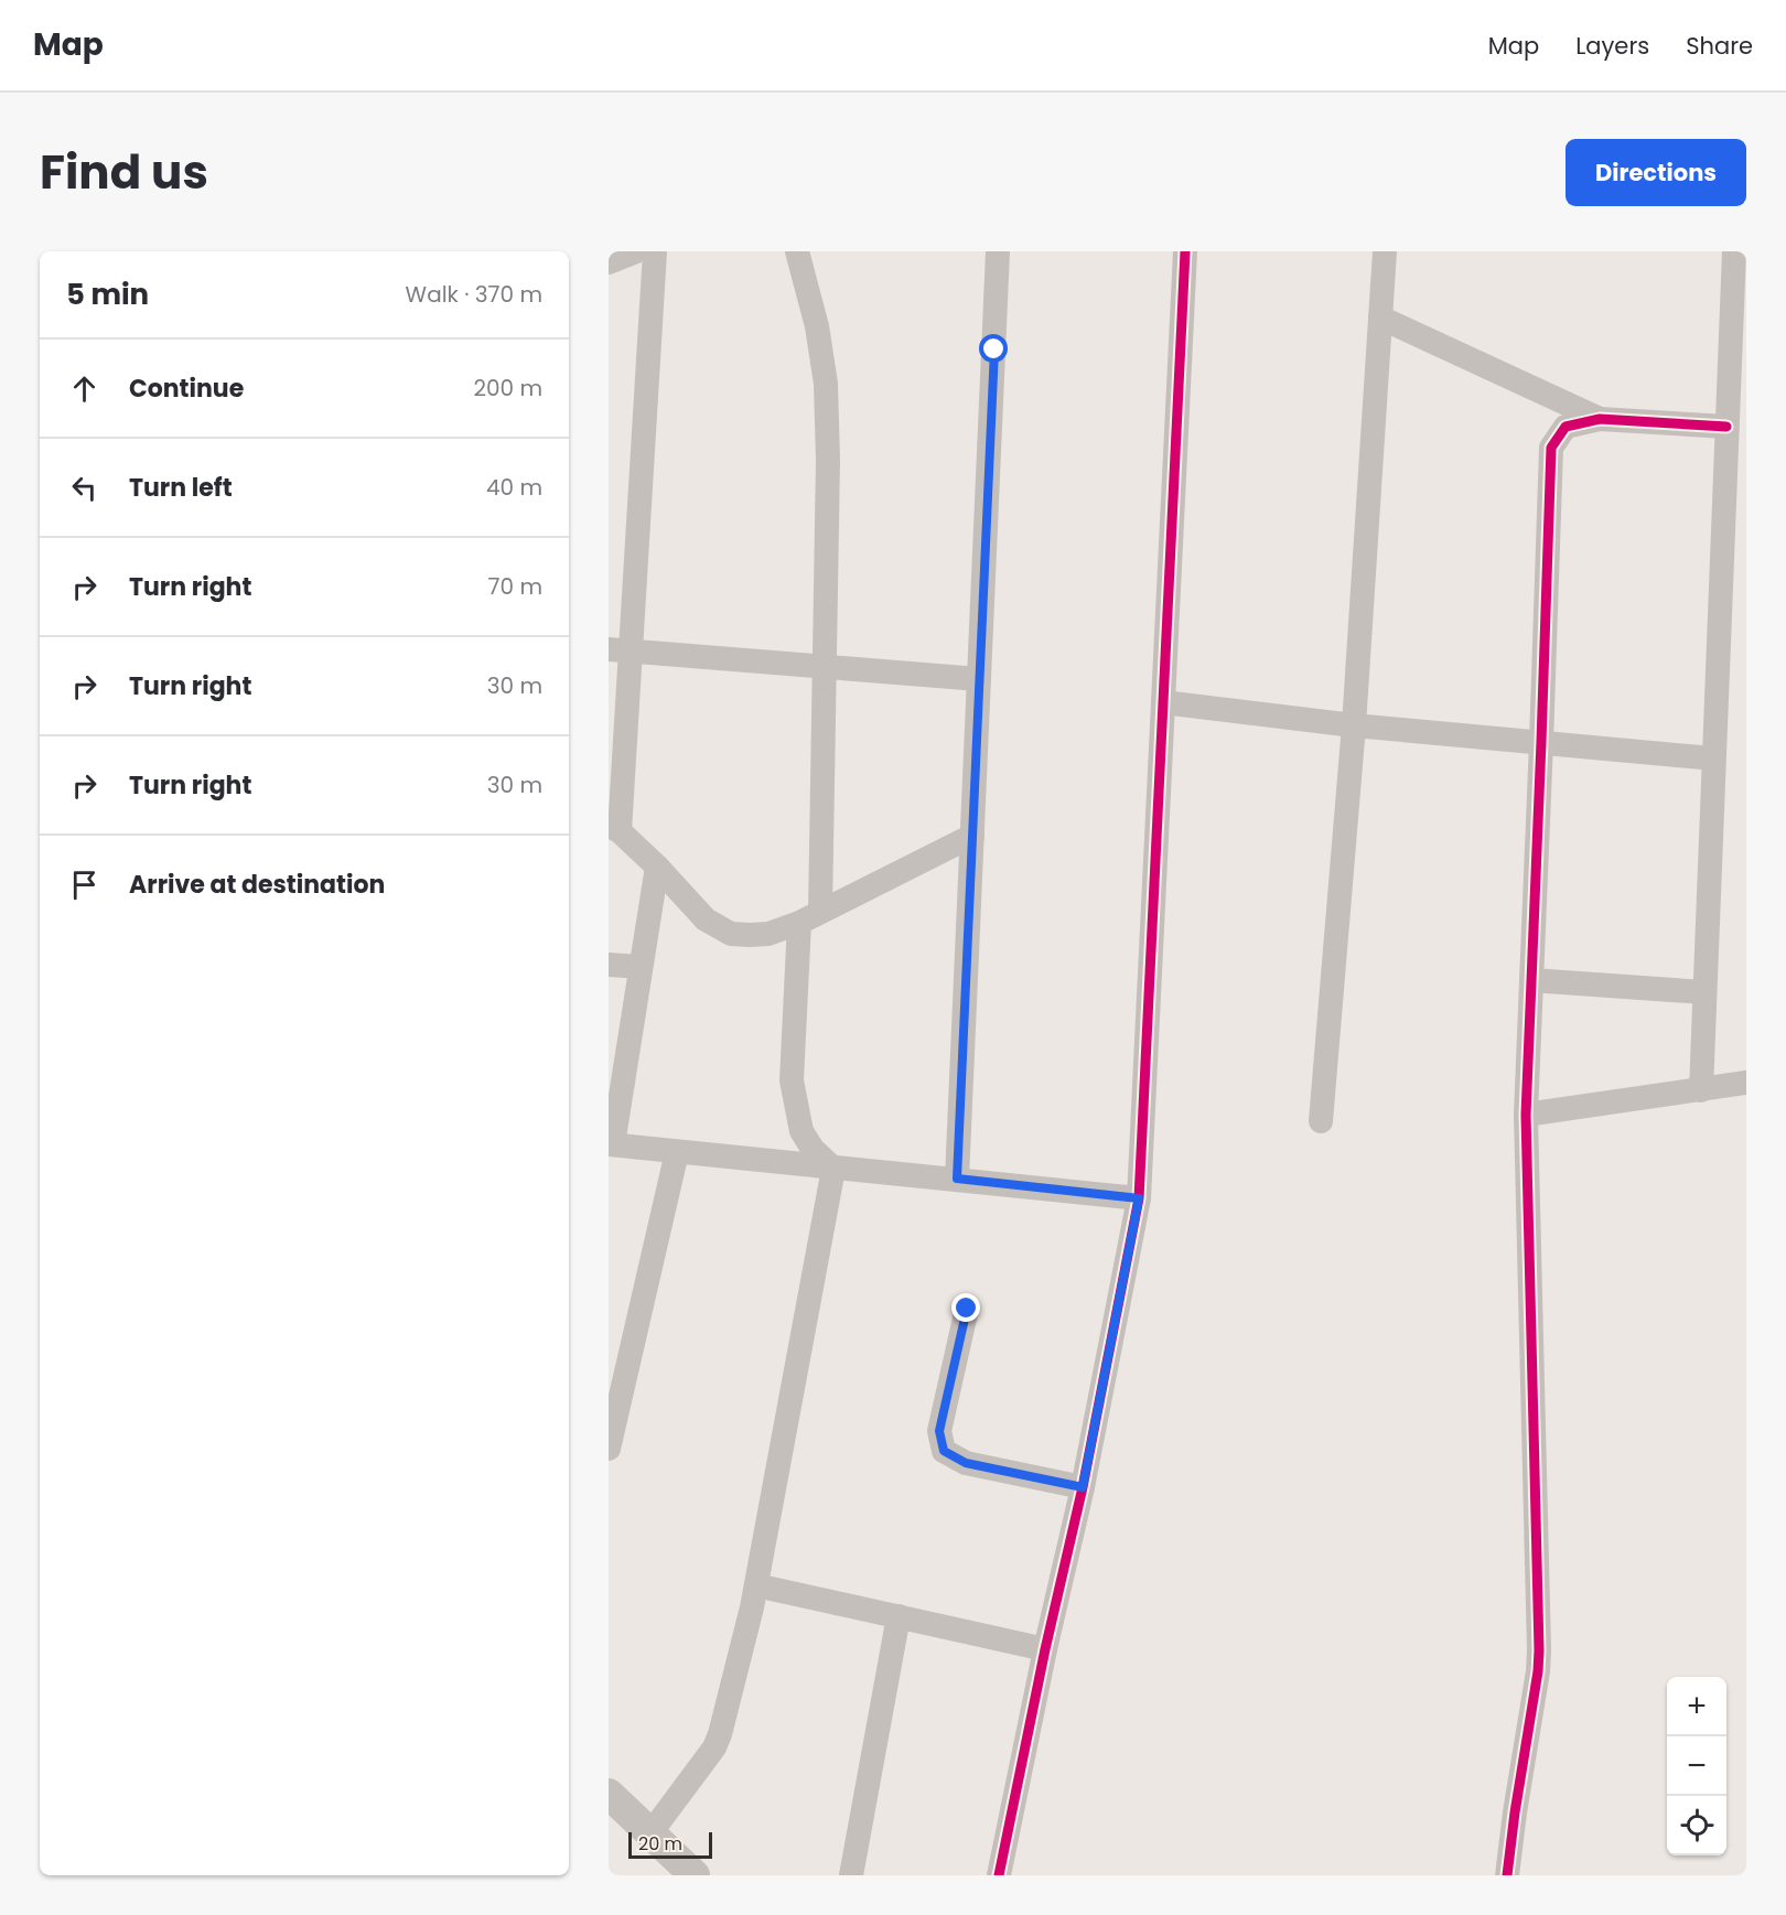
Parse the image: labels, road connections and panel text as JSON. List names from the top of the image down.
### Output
{
  "scale_bar": "20 m",
  "page": {
    "header": "Map",
    "nav": ["Map", "Layers", "Share"],
    "title": "Find us",
    "buttons": "Directions",
    "heading": ["5 min", "Walk · 370 m"],
    "list": [
      ["Continue", "200 m"],
      ["Turn left", "40 m"],
      ["Turn right", "70 m"],
      ["Turn right", "30 m"],
      ["Turn right", "30 m"],
      "Arrive at destination"
    ],
    "map_buttons": ["+", "−"],
    "scale": "20 m"
  }
}
